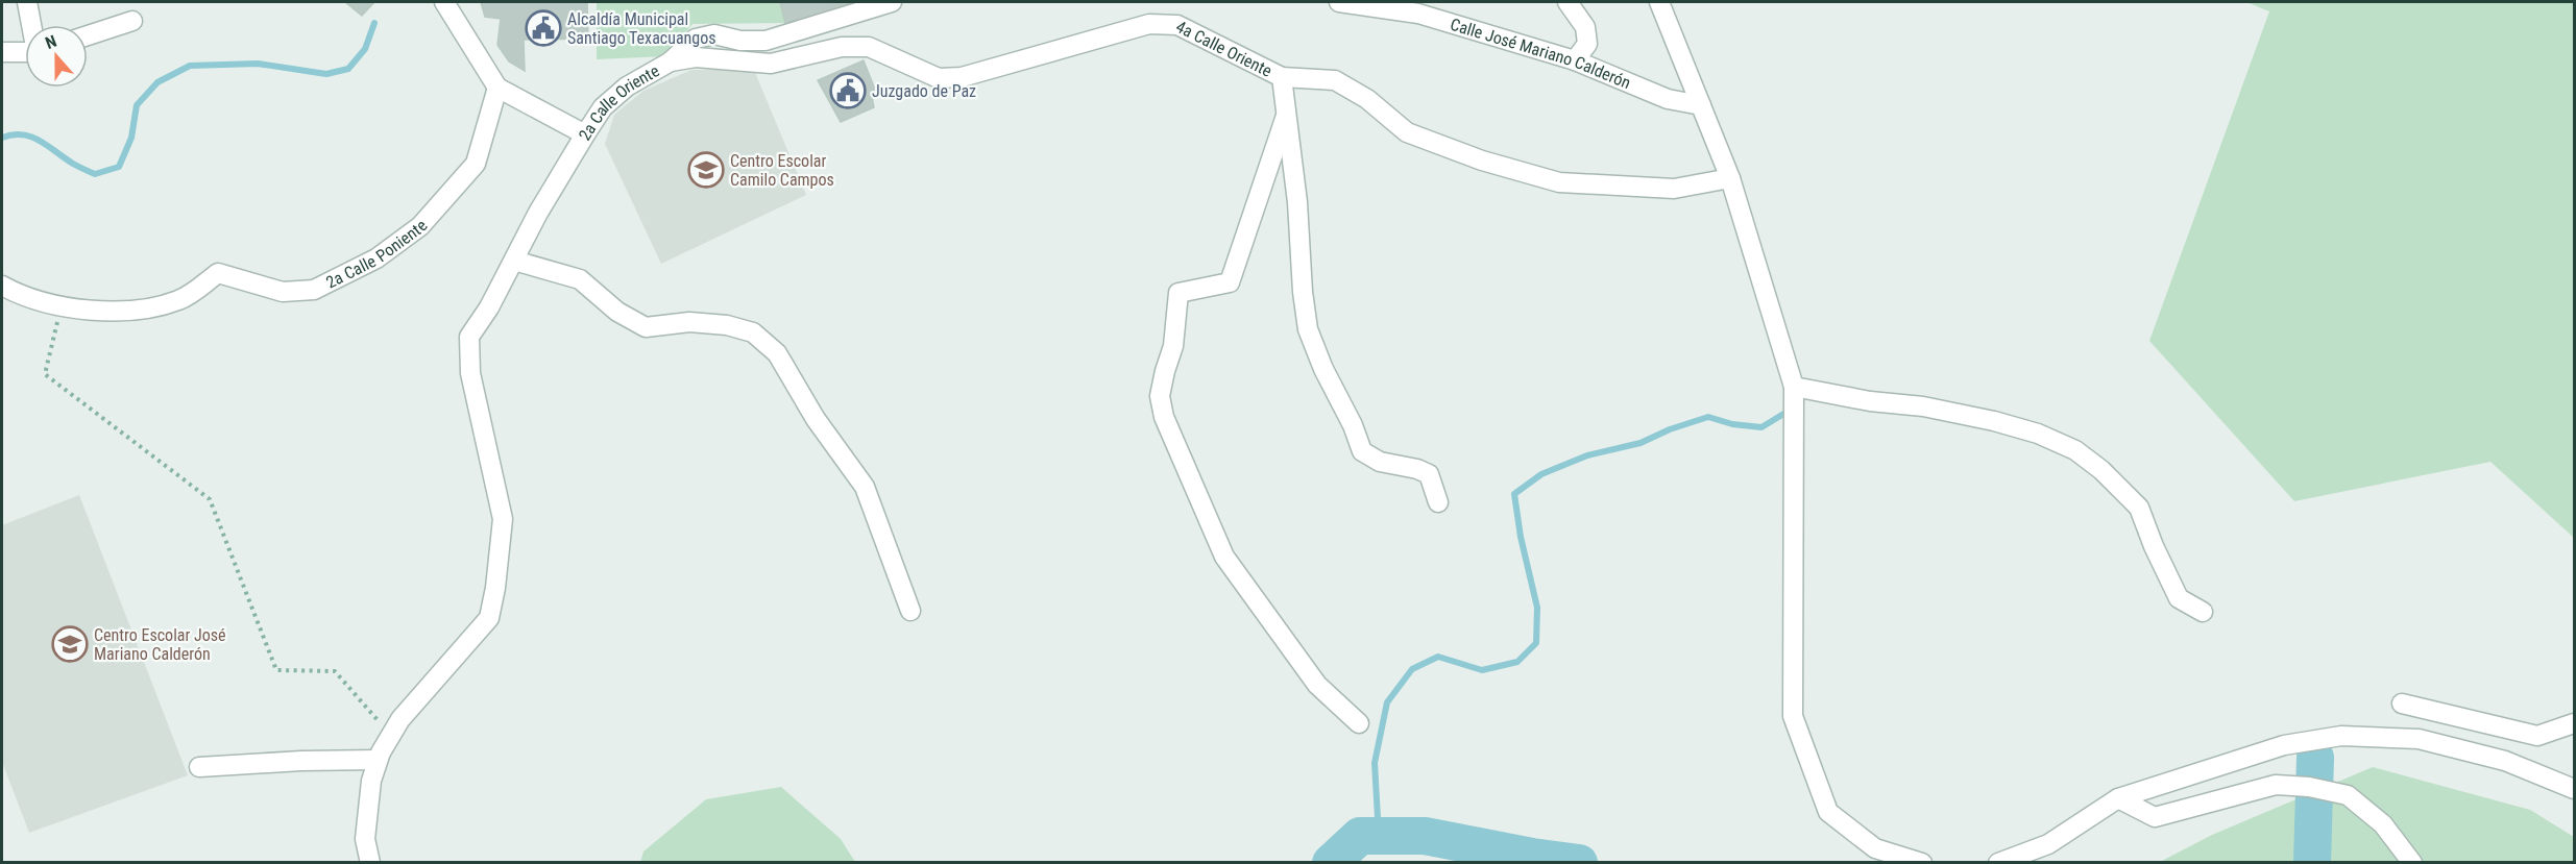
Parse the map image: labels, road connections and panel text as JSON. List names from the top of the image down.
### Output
{
  "streets": {
    "street": [
      "4a Calle Oriente",
      "Calle José Mariano Calderón",
      "2a Calle Oriente",
      "2a Calle Poniente"
    ]
  },
  "crossings": [
    ["4a Calle Oriente", "2a Calle Oriente"]
  ],
  "places": {
    "public building": ["Alcaldía Municipal Santiago Texacuangos", "Juzgado de Paz"],
    "school or university": ["Centro Escolar Camilo Campos", "Centro Escolar José Mariano Calderón"]
  },
  "north": "top"
}
